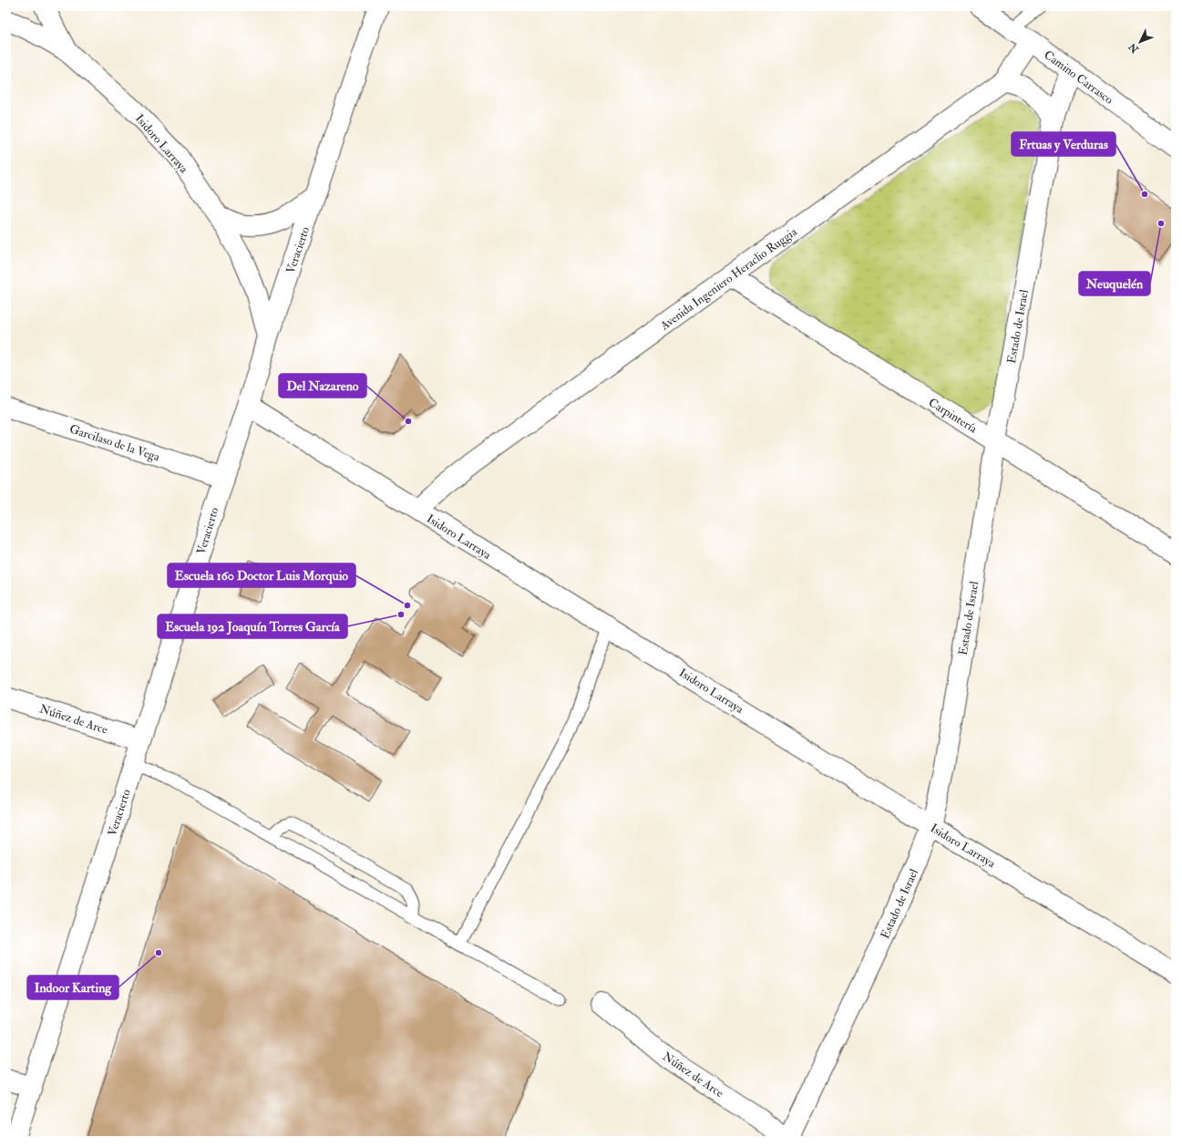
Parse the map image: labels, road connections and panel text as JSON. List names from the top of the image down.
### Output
{
  "streets": {
    "street": [
      "Camino Carrasco",
      "Isidoro Larraya",
      "Veracierto",
      "Avenida Ingeniero Heraclio Ruggia",
      "Estado de Israel",
      "Carpintería",
      "Garcilaso de la Vega",
      "Núñez de Arce"
    ]
  },
  "crossings": [
    ["Camino Carrasco", "Avenida Ingeniero Heraclio Ruggia"],
    ["Camino Carrasco", "Estado de Israel"],
    ["Isidoro Larraya", "Veracierto"],
    ["Isidoro Larraya", "Avenida Ingeniero Heraclio Ruggia"],
    ["Isidoro Larraya", "Estado de Israel"],
    ["Veracierto", "Garcilaso de la Vega"],
    ["Veracierto", "Núñez de Arce"],
    ["Avenida Ingeniero Heraclio Ruggia", "Carpintería"],
    ["Estado de Israel", "Carpintería"],
    ["Estado de Israel", "Núñez de Arce"]
  ],
  "places": [
    "Frtuas y Verduras",
    "Neuquelén",
    "Del Nazareno",
    "Escuela 160 Doctor Luis Morquio",
    "Escuela 192 Joaquín Torres García",
    "Indoor Karting"
  ],
  "north": "bottom left"
}
